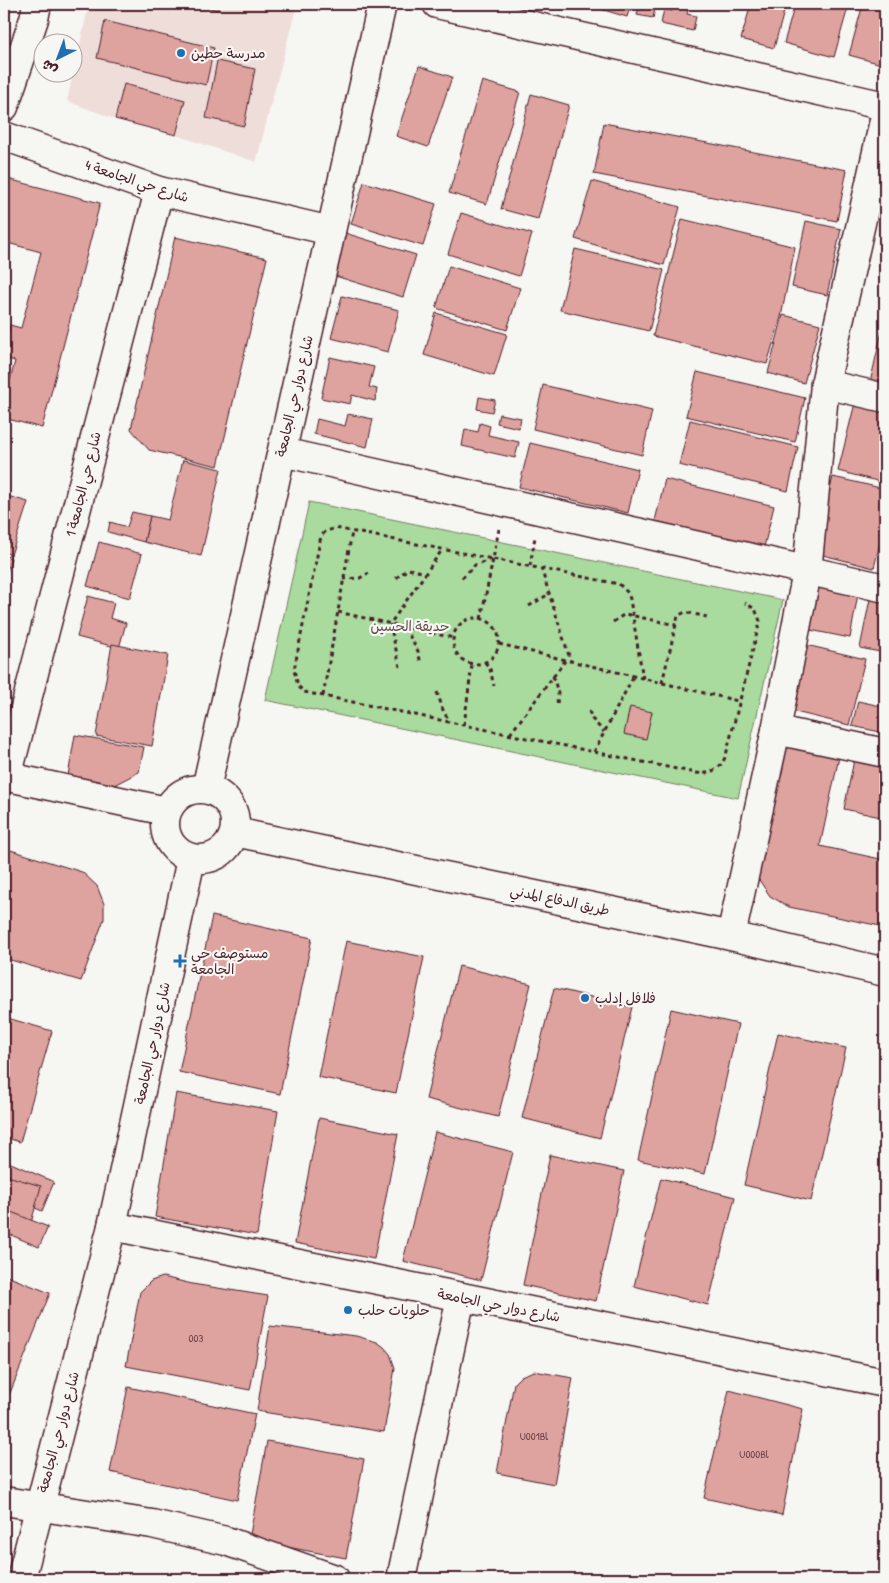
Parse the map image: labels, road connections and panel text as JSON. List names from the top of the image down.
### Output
{
  "streets": {
    "street": [
      "شارع حي الجامعة 4",
      "شارع دوار حي الجامعة",
      "شارع حي الجامعة 1",
      "طريق الدفاع المدني"
    ]
  },
  "crossings": [
    ["شارع حي الجامعة 4", "شارع دوار حي الجامعة"],
    ["شارع حي الجامعة 4", "شارع حي الجامعة 1"],
    ["شارع دوار حي الجامعة", "طريق الدفاع المدني"]
  ],
  "parks": ["حديقة الحسين"],
  "places": {
    "other": ["مدرسة حطين", "فلافل إدلب", "حلويات حلب"],
    "health": ["مستوصف حي الجامعة"]
  },
  "house_numbers": ["003", "U001Bl", "U000Bl"],
  "north": "bottom left"
}
